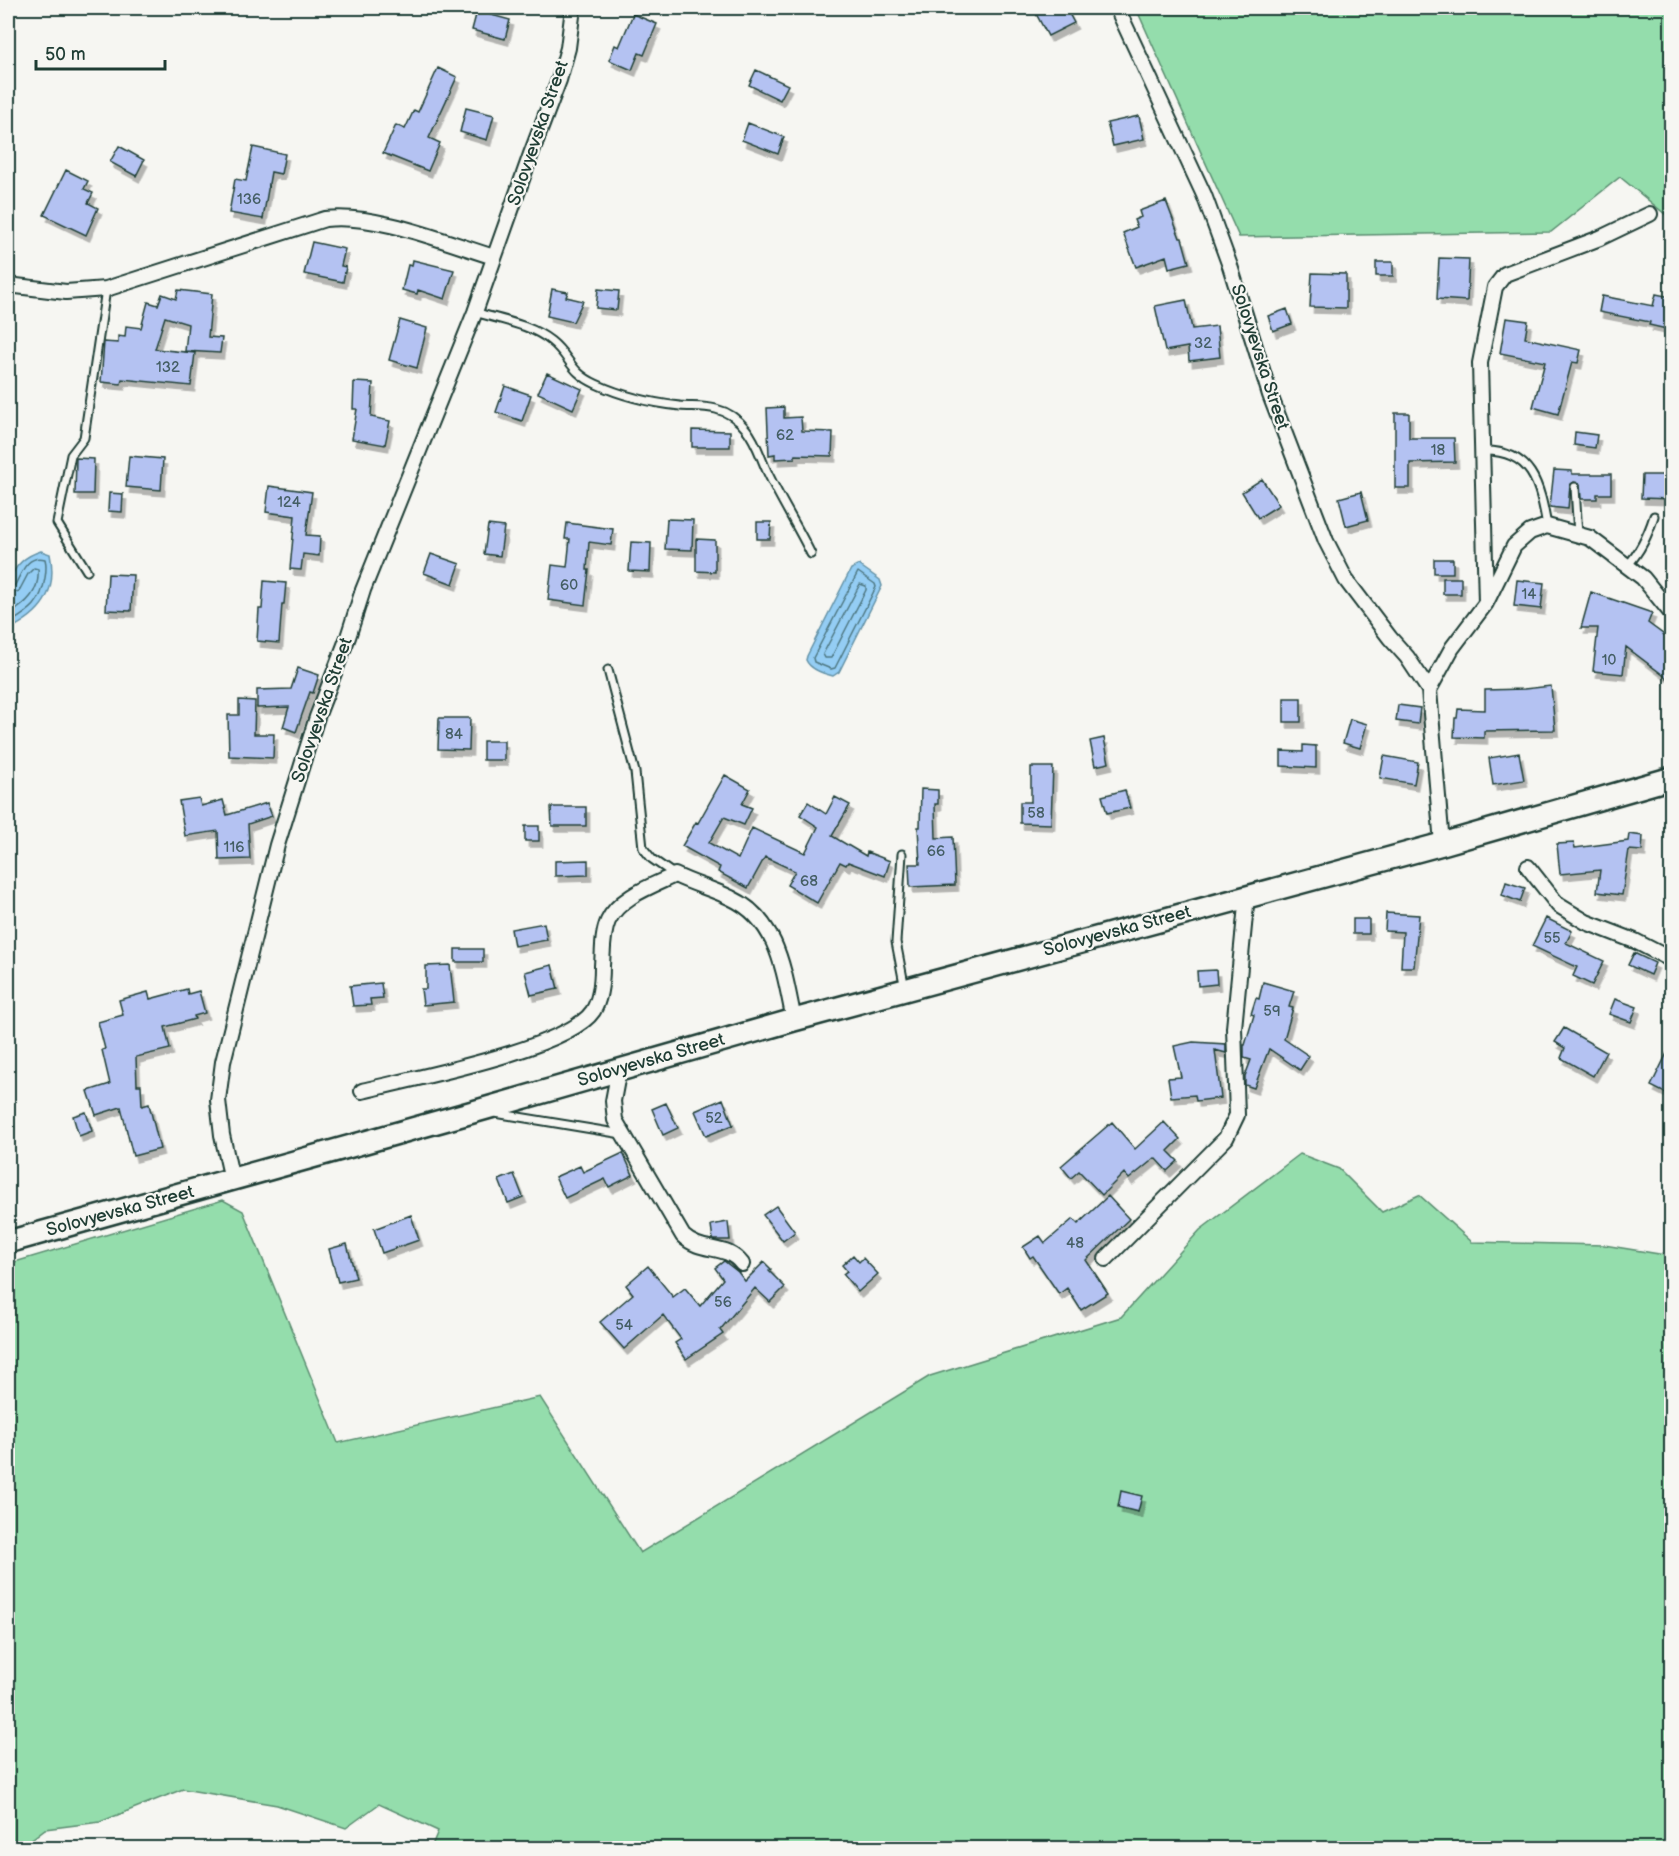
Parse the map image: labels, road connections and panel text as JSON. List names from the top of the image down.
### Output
{
  "streets": {
    "main road": ["Solovyevska Street"]
  },
  "house_numbers": [
    "136",
    "32",
    "132",
    "62",
    "18",
    "124",
    "60",
    "14",
    "10",
    "84",
    "58",
    "116",
    "66",
    "68",
    "55",
    "59",
    "52",
    "48",
    "56",
    "54"
  ],
  "scale_bar": "50 m"
}
